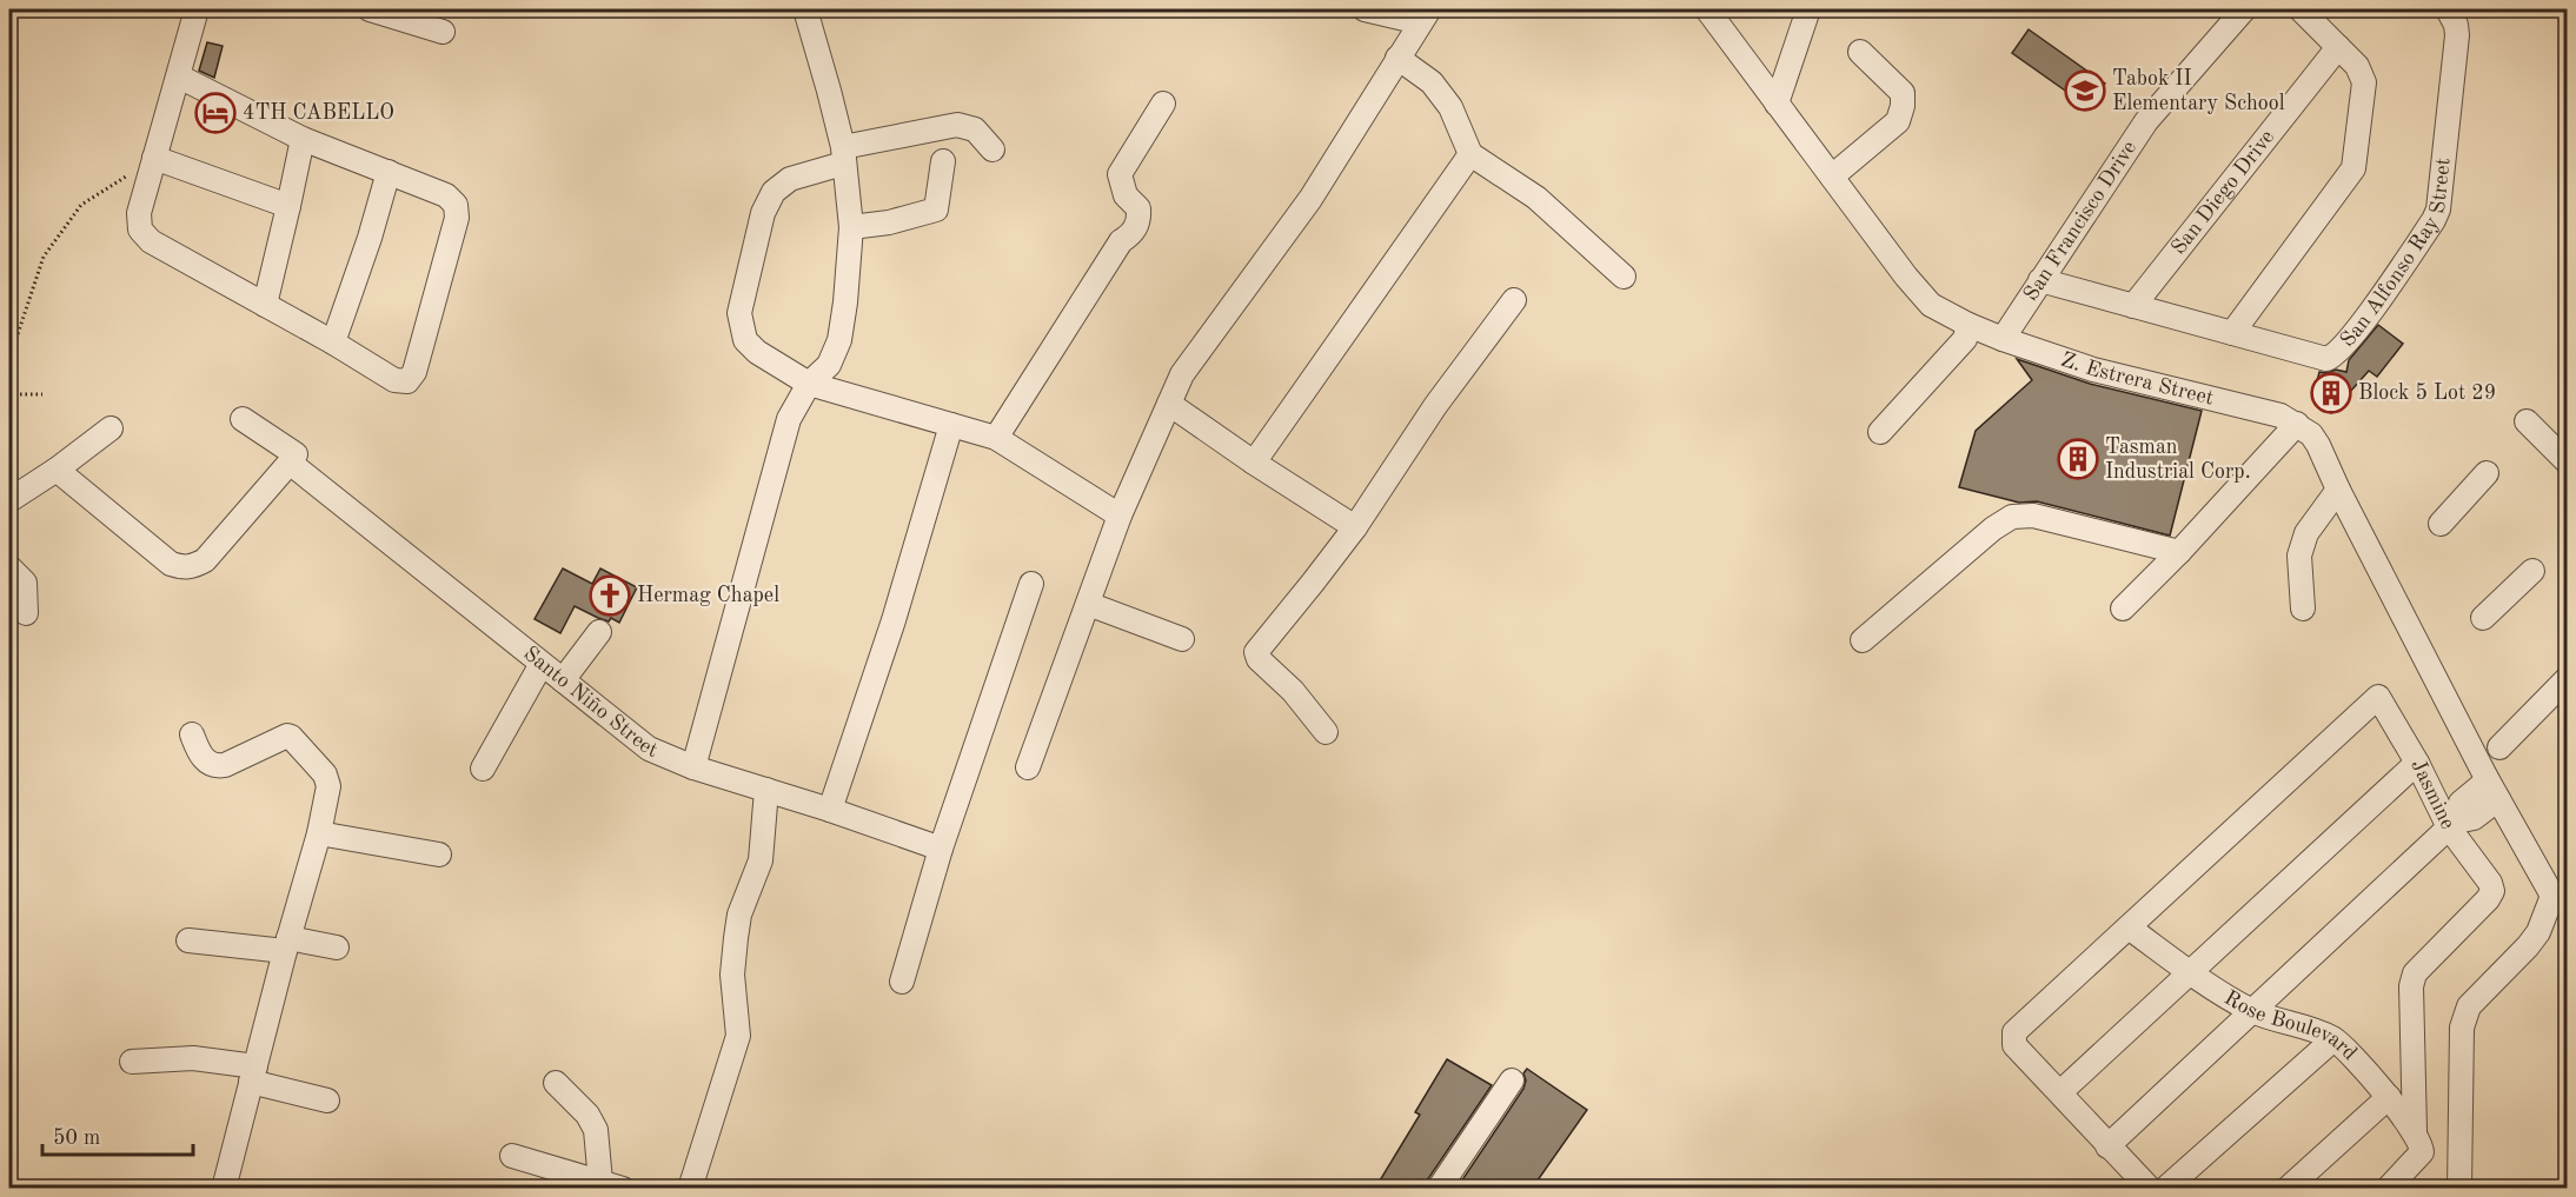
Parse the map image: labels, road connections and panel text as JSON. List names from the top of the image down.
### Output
{
  "streets": {
    "street": [
      "San Diego Drive",
      "San Francisco Drive",
      "San Alfonso Ray Street",
      "Z. Estrera Street",
      "Santo Niño Street",
      "Jasmine",
      "Rose Boulevard"
    ]
  },
  "crossings": [
    ["San Diego Drive", "San Alfonso Ray Street"],
    ["San Francisco Drive", "San Alfonso Ray Street"],
    ["San Francisco Drive", "Z. Estrera Street"],
    ["Jasmine", "Rose Boulevard"]
  ],
  "places": {
    "school or university": ["Tabok II Elementary School"],
    "hotel": ["4TH CABELLO"],
    "building": ["Block 5 Lot 29", "Tasman Industrial Corp."],
    "church": ["Hermag Chapel"]
  },
  "scale_bar": "50 m"
}
